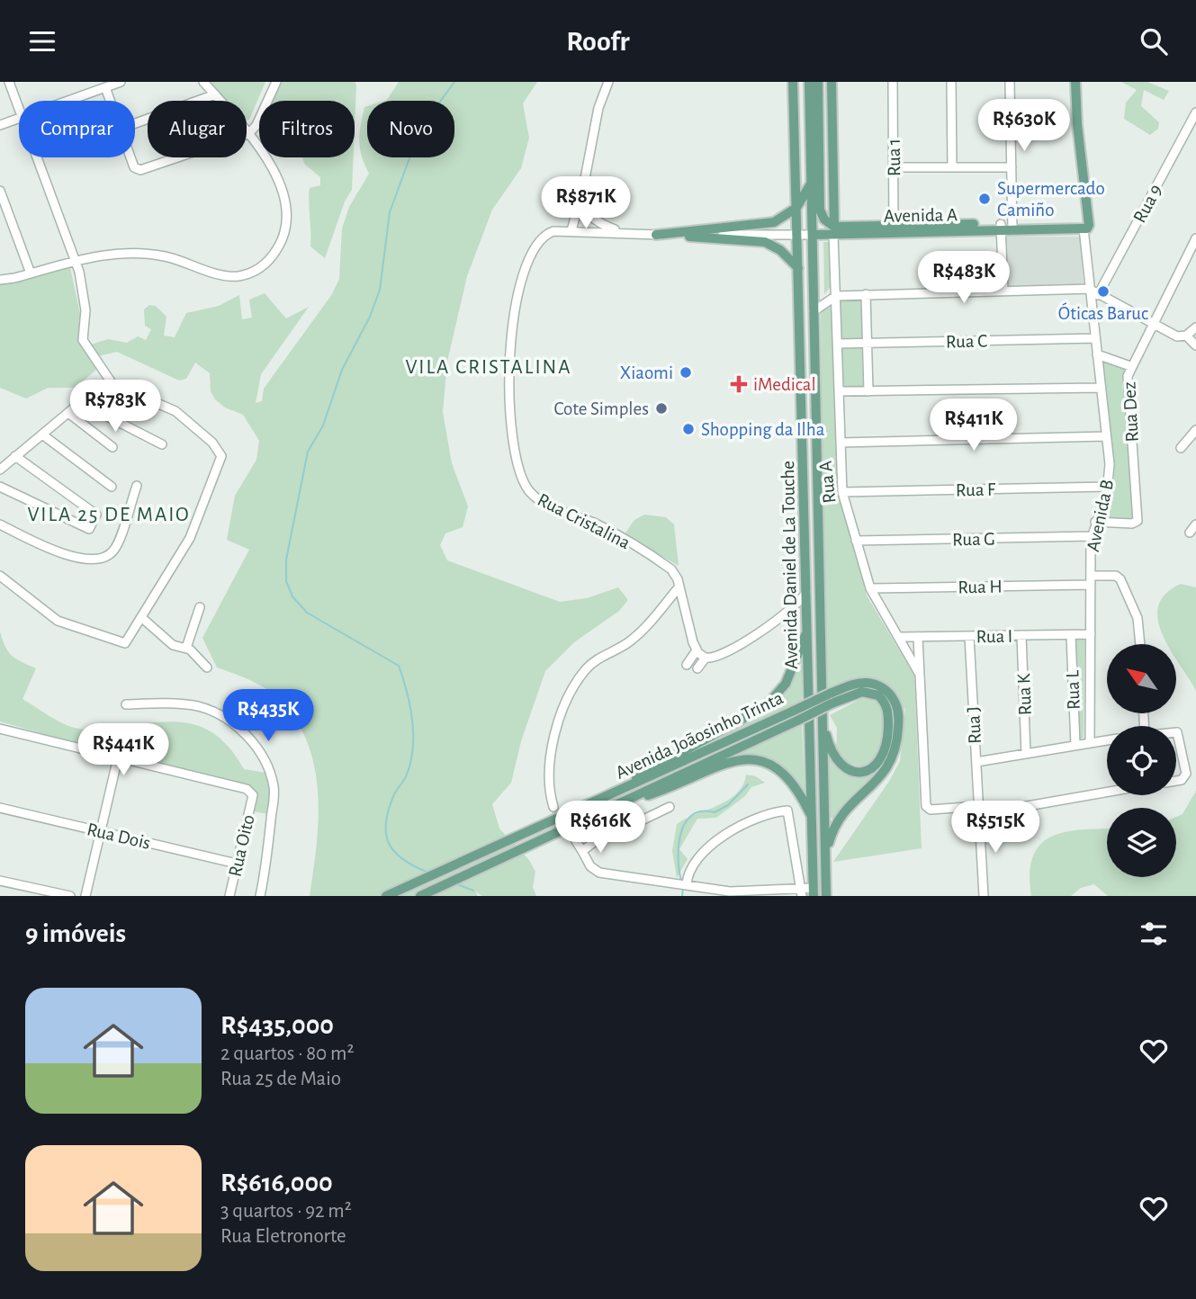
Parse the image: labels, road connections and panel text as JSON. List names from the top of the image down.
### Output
{
  "streets": {
    "main road": [
      "Avenida A",
      "Rua A",
      "Avenida Daniel de La Touche",
      "Avenida Joãosinho Trinta"
    ],
    "street": [
      "Rua 1",
      "Rua 9",
      "Rua C",
      "Rua Dez",
      "Rua F",
      "Avenida B",
      "Rua Cristalina",
      "Rua G",
      "Rua H",
      "Rua I",
      "Rua L",
      "Rua K",
      "Rua J",
      "Rua Dois",
      "Rua Oito"
    ]
  },
  "crossings": [
    ["Rua 1", "Avenida A"],
    ["Rua 9", "Avenida B"],
    ["Avenida A", "Rua A"],
    ["Avenida A", "Avenida B"],
    ["Avenida A", "Rua Cristalina"],
    ["Avenida A", "Avenida Daniel de La Touche"],
    ["Rua C", "Rua A"],
    ["Rua C", "Avenida B"],
    ["Rua Dez", "Avenida B"],
    ["Rua A", "Rua F"],
    ["Rua A", "Rua G"],
    ["Rua A", "Rua H"],
    ["Rua A", "Rua I"],
    ["Rua A", "Rua J"],
    ["Rua F", "Avenida B"],
    ["Avenida B", "Rua G"],
    ["Avenida B", "Rua H"],
    ["Avenida B", "Rua I"],
    ["Avenida Daniel de La Touche", "Avenida Joãosinho Trinta"],
    ["Rua I", "Rua L"],
    ["Rua I", "Rua K"],
    ["Rua I", "Rua J"],
    ["Rua Dois", "Rua Oito"]
  ],
  "districts": ["VILA CRISTALINA", "VILA 25 DE MAIO"],
  "places": {
    "other": [
      "Supermercado Camiño",
      "Óticas Baruc",
      "Xiaomi",
      "Cote Simples",
      "Shopping da Ilha"
    ],
    "health": ["iMedical"]
  },
  "north": "top left",
  "page": {
    "header": "Roofr",
    "price": [
      "R$630K",
      "R$871K",
      "R$483K",
      "R$783K",
      "R$411K",
      "R$435K",
      "R$441K",
      "R$616K",
      "R$515K"
    ],
    "chip": [
      "Comprar",
      "Alugar",
      "Filtros",
      "Novo"
    ],
    "heading": "9 imóveis",
    "list": [
      {
        "name": "R$435,000",
        "note": "2 quartos · 80 m² · Rua 25 de Maio"
      },
      {
        "name": "R$616,000",
        "note": "3 quartos · 92 m² · Rua Eletronorte"
      }
    ]
  }
}
